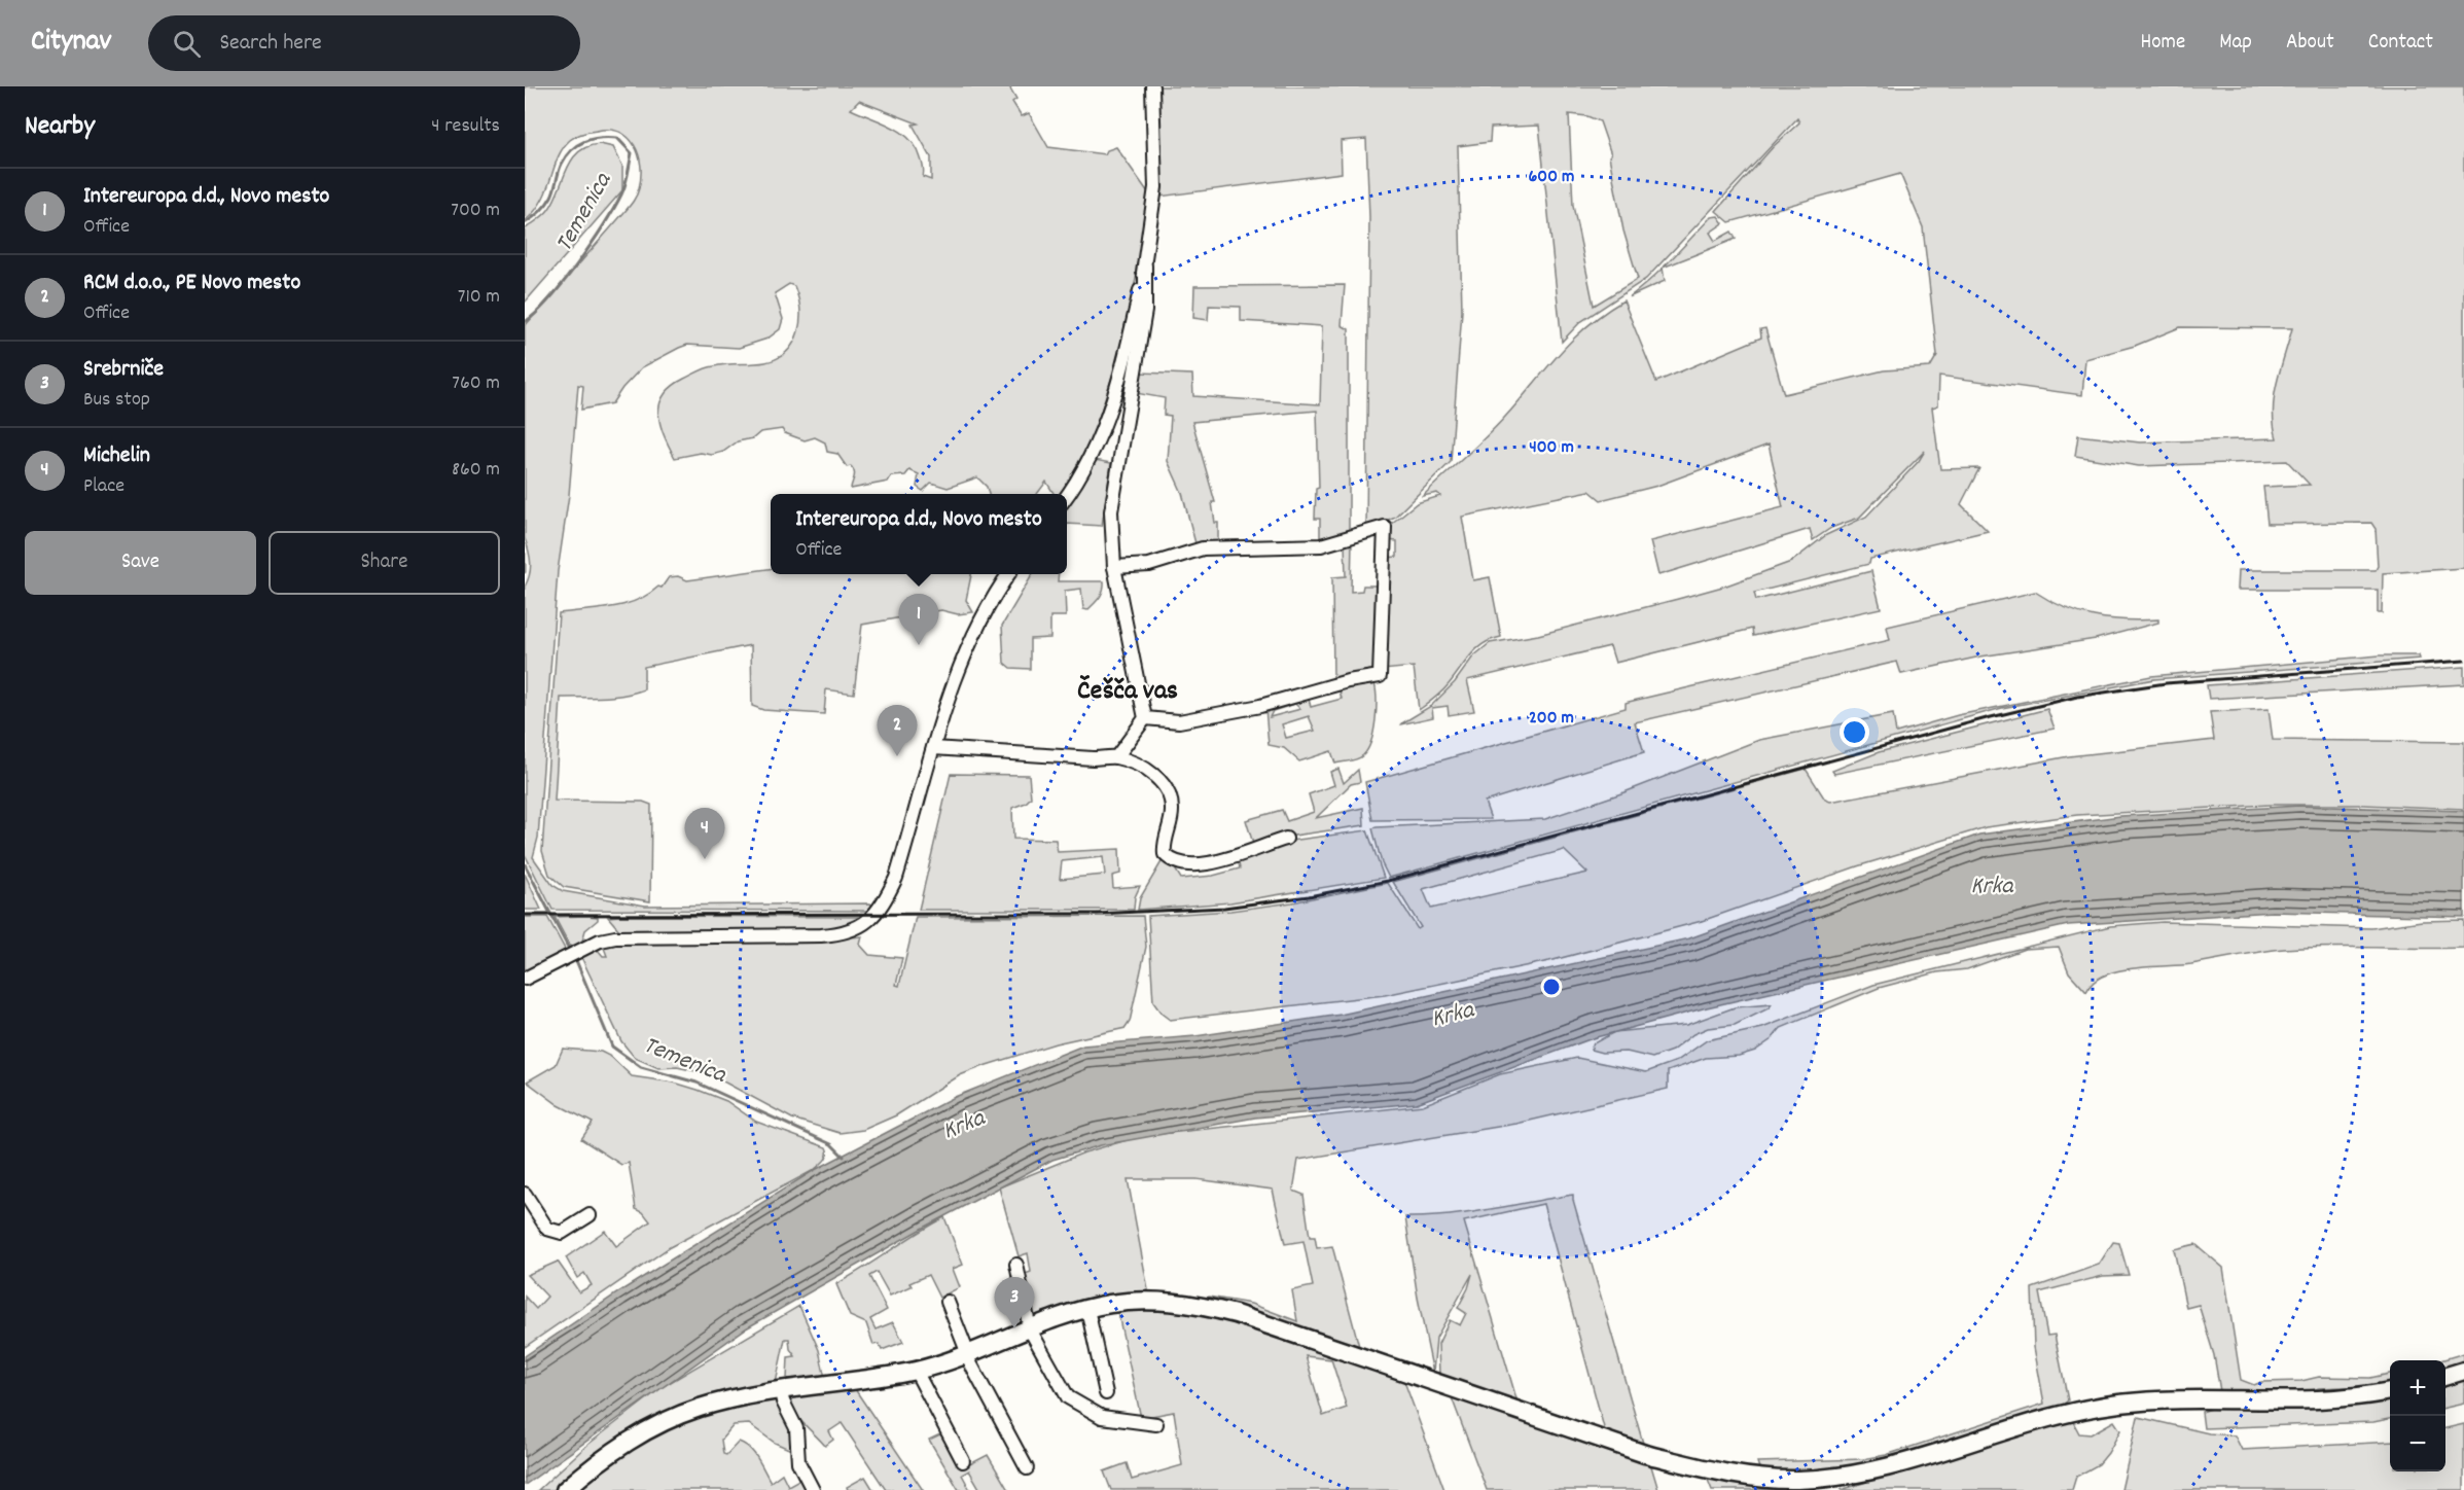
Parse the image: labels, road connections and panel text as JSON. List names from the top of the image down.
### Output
{
  "districts": ["Češča vas"],
  "water": ["Temenica", "Krka"],
  "page": {
    "header": "Citynav",
    "search": "Search here",
    "nav": [
      "Home",
      "Map",
      "About",
      "Contact"
    ],
    "heading": ["Nearby", "4 results"],
    "list": [
      {
        "mark": "1",
        "name": "Intereuropa d.d., Novo mesto",
        "note": "Office",
        "value": "700 m"
      },
      {
        "mark": "2",
        "name": "RCM d.o.o., PE Novo mesto",
        "note": "Office",
        "value": "710 m"
      },
      {
        "mark": "3",
        "name": "Srebrniče",
        "note": "Bus stop",
        "value": "760 m"
      },
      {
        "mark": "4",
        "name": "Michelin",
        "note": "Place",
        "value": "860 m"
      }
    ],
    "popup": ["Intereuropa d.d., Novo mesto", "Office"],
    "buttons": ["Save", "Share"],
    "pins": [
      "1",
      "2",
      "4",
      "3"
    ],
    "map_buttons": ["+", "−"]
  },
  "rings": ["600 m", "400 m", "200 m"]
}
